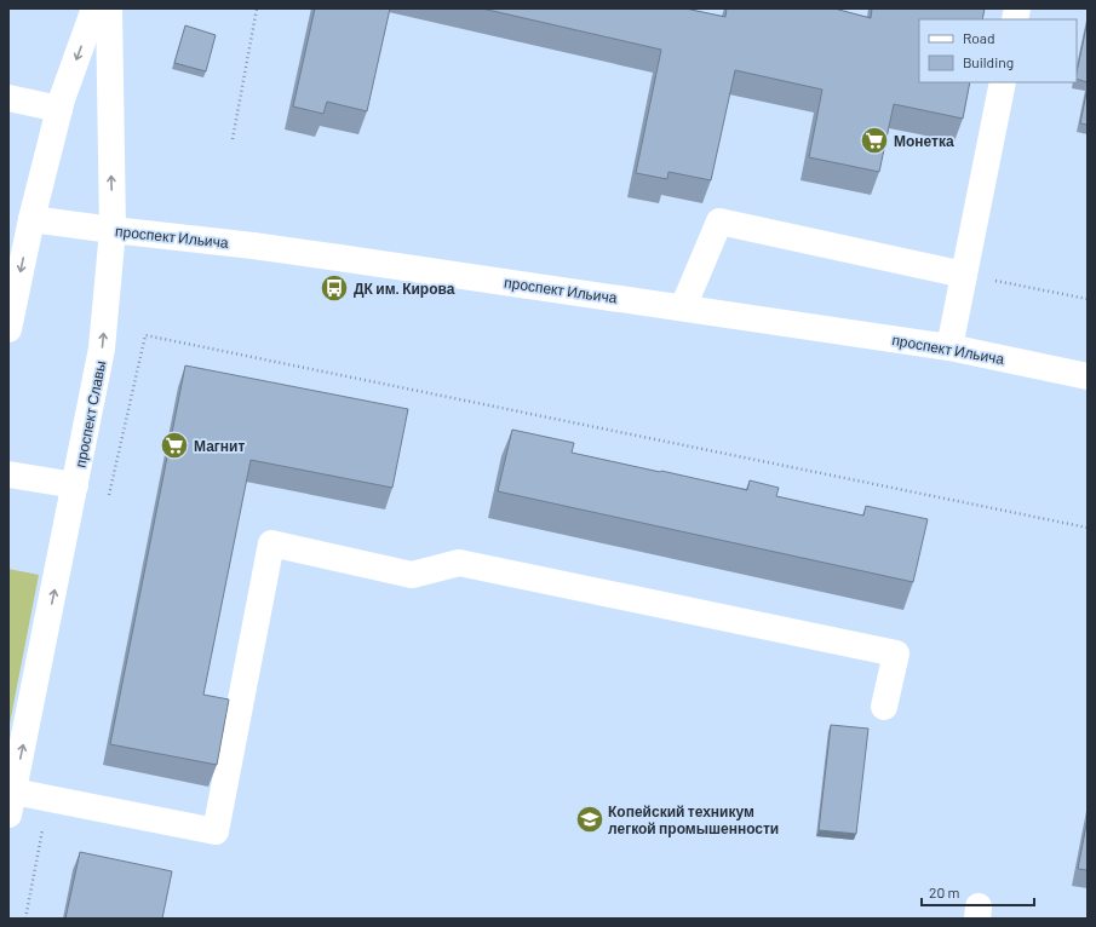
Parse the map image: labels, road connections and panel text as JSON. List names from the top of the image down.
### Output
{
  "streets": {
    "main road": ["проспект Ильича", "проспект Славы"]
  },
  "crossings": [
    ["проспект Ильича", "проспект Славы"]
  ],
  "places": {
    "supermarket": ["Монетка", "Магнит"],
    "bus stop": ["ДК им. Кирова"],
    "school or university": ["Копейский техникум легкой промышенности"]
  },
  "legend": ["Road", "Building"],
  "scale_bar": "20 m"
}
